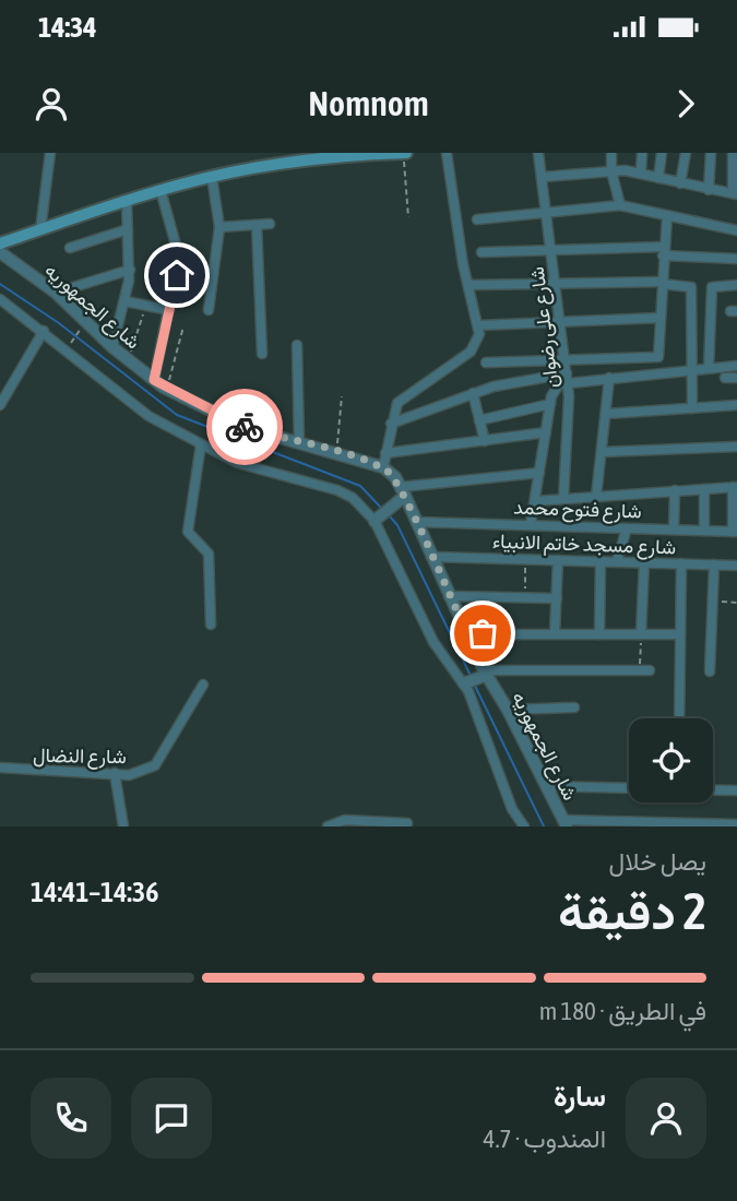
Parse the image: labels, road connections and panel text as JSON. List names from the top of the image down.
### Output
{
  "streets": {
    "street": [
      "شارع الجمهوريه",
      "شارع على رضوان",
      "شارع فتوح محمد",
      "شارع مسجد خاتم الانبياء",
      "شارع النضال"
    ]
  },
  "crossings": [
    ["شارع الجمهوريه", "شارع فتوح محمد"],
    ["شارع الجمهوريه", "شارع مسجد خاتم الانبياء"]
  ],
  "page": {
    "status": "14:34",
    "header": "Nomnom",
    "heading": ["2 دقيقة", "يصل خلال", "14:36–14:41"],
    "panel": ["سارة", "المندوب · 4.7"],
    "bar": "في الطريق · 180 m"
  }
}
